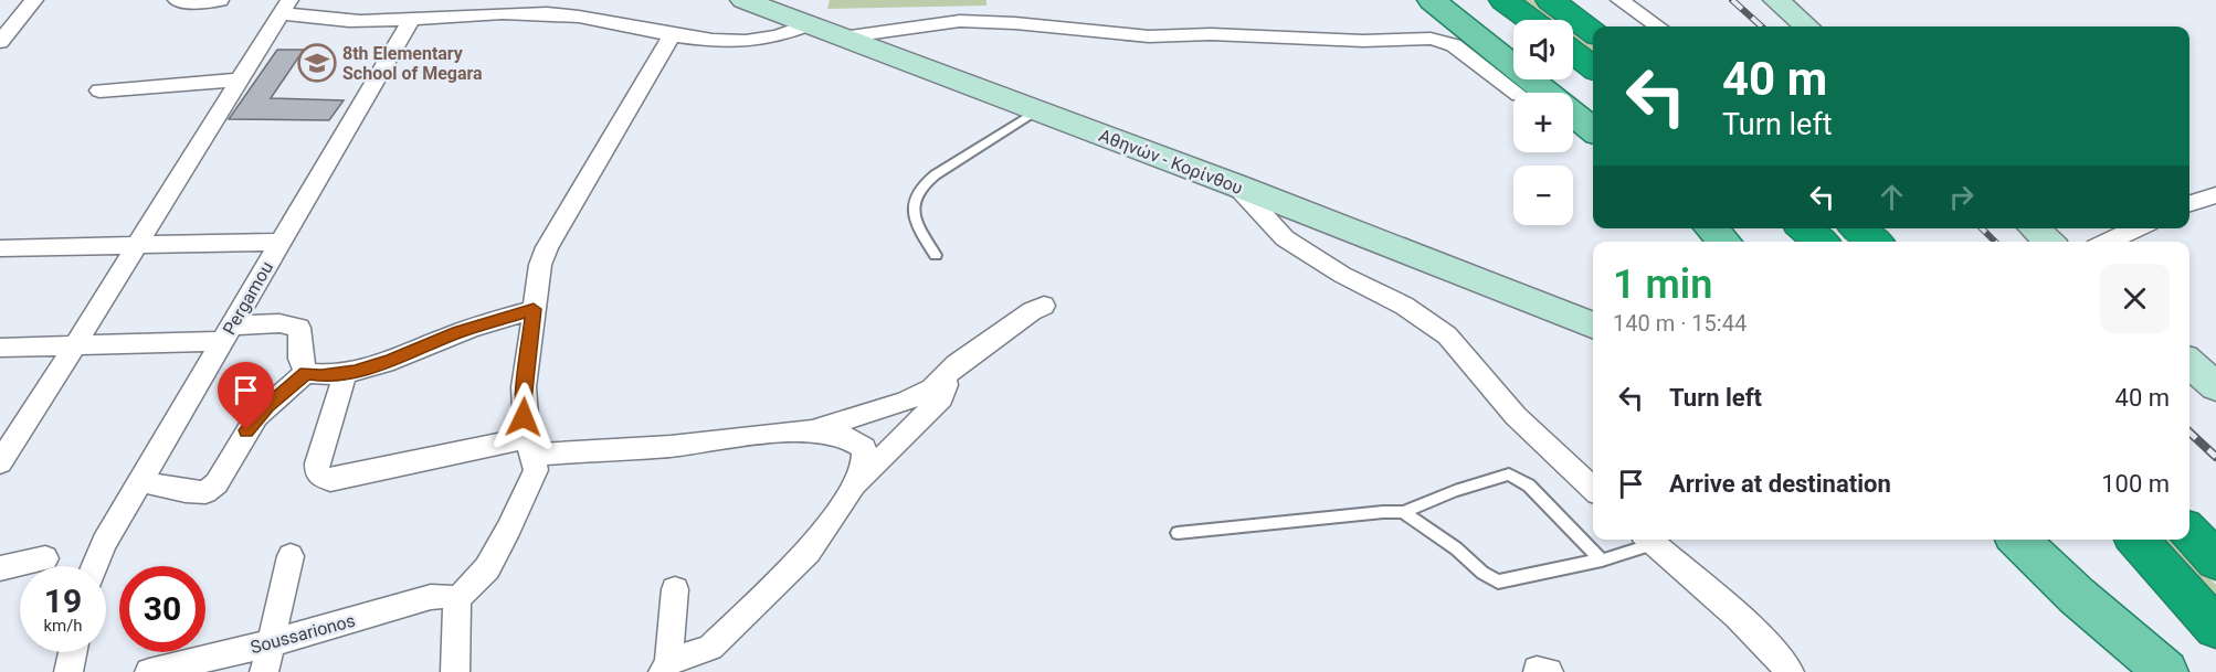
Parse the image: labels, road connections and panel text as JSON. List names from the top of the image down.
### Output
{
  "streets": {
    "main road": ["Αθηνών - Κορίνθου"],
    "street": ["Pergamou", "Soussarionos"]
  },
  "places": {
    "school or university": ["8th Elementary School of Megara"]
  },
  "page": {
    "map_buttons": ["+", "−"],
    "turn": ["40 m", "Turn left"],
    "heading": ["1 min", "140 m · 15:44"],
    "list": [
      {
        "name": "Turn left",
        "value": "40 m"
      },
      {
        "name": "Arrive at destination",
        "value": "100 m"
      }
    ],
    "speed": "19 km/h",
    "limit": "30"
  }
}
